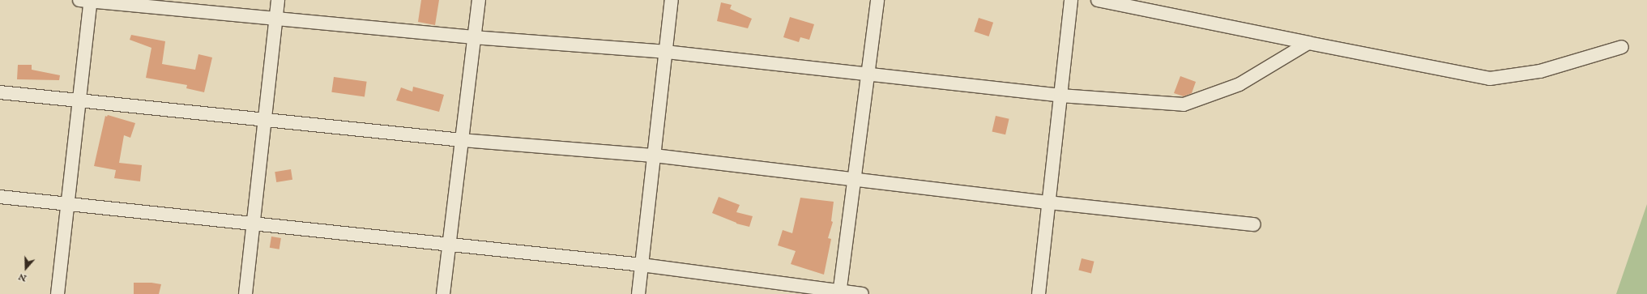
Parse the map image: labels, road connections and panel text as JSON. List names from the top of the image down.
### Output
{
  "north": "bottom"
}
